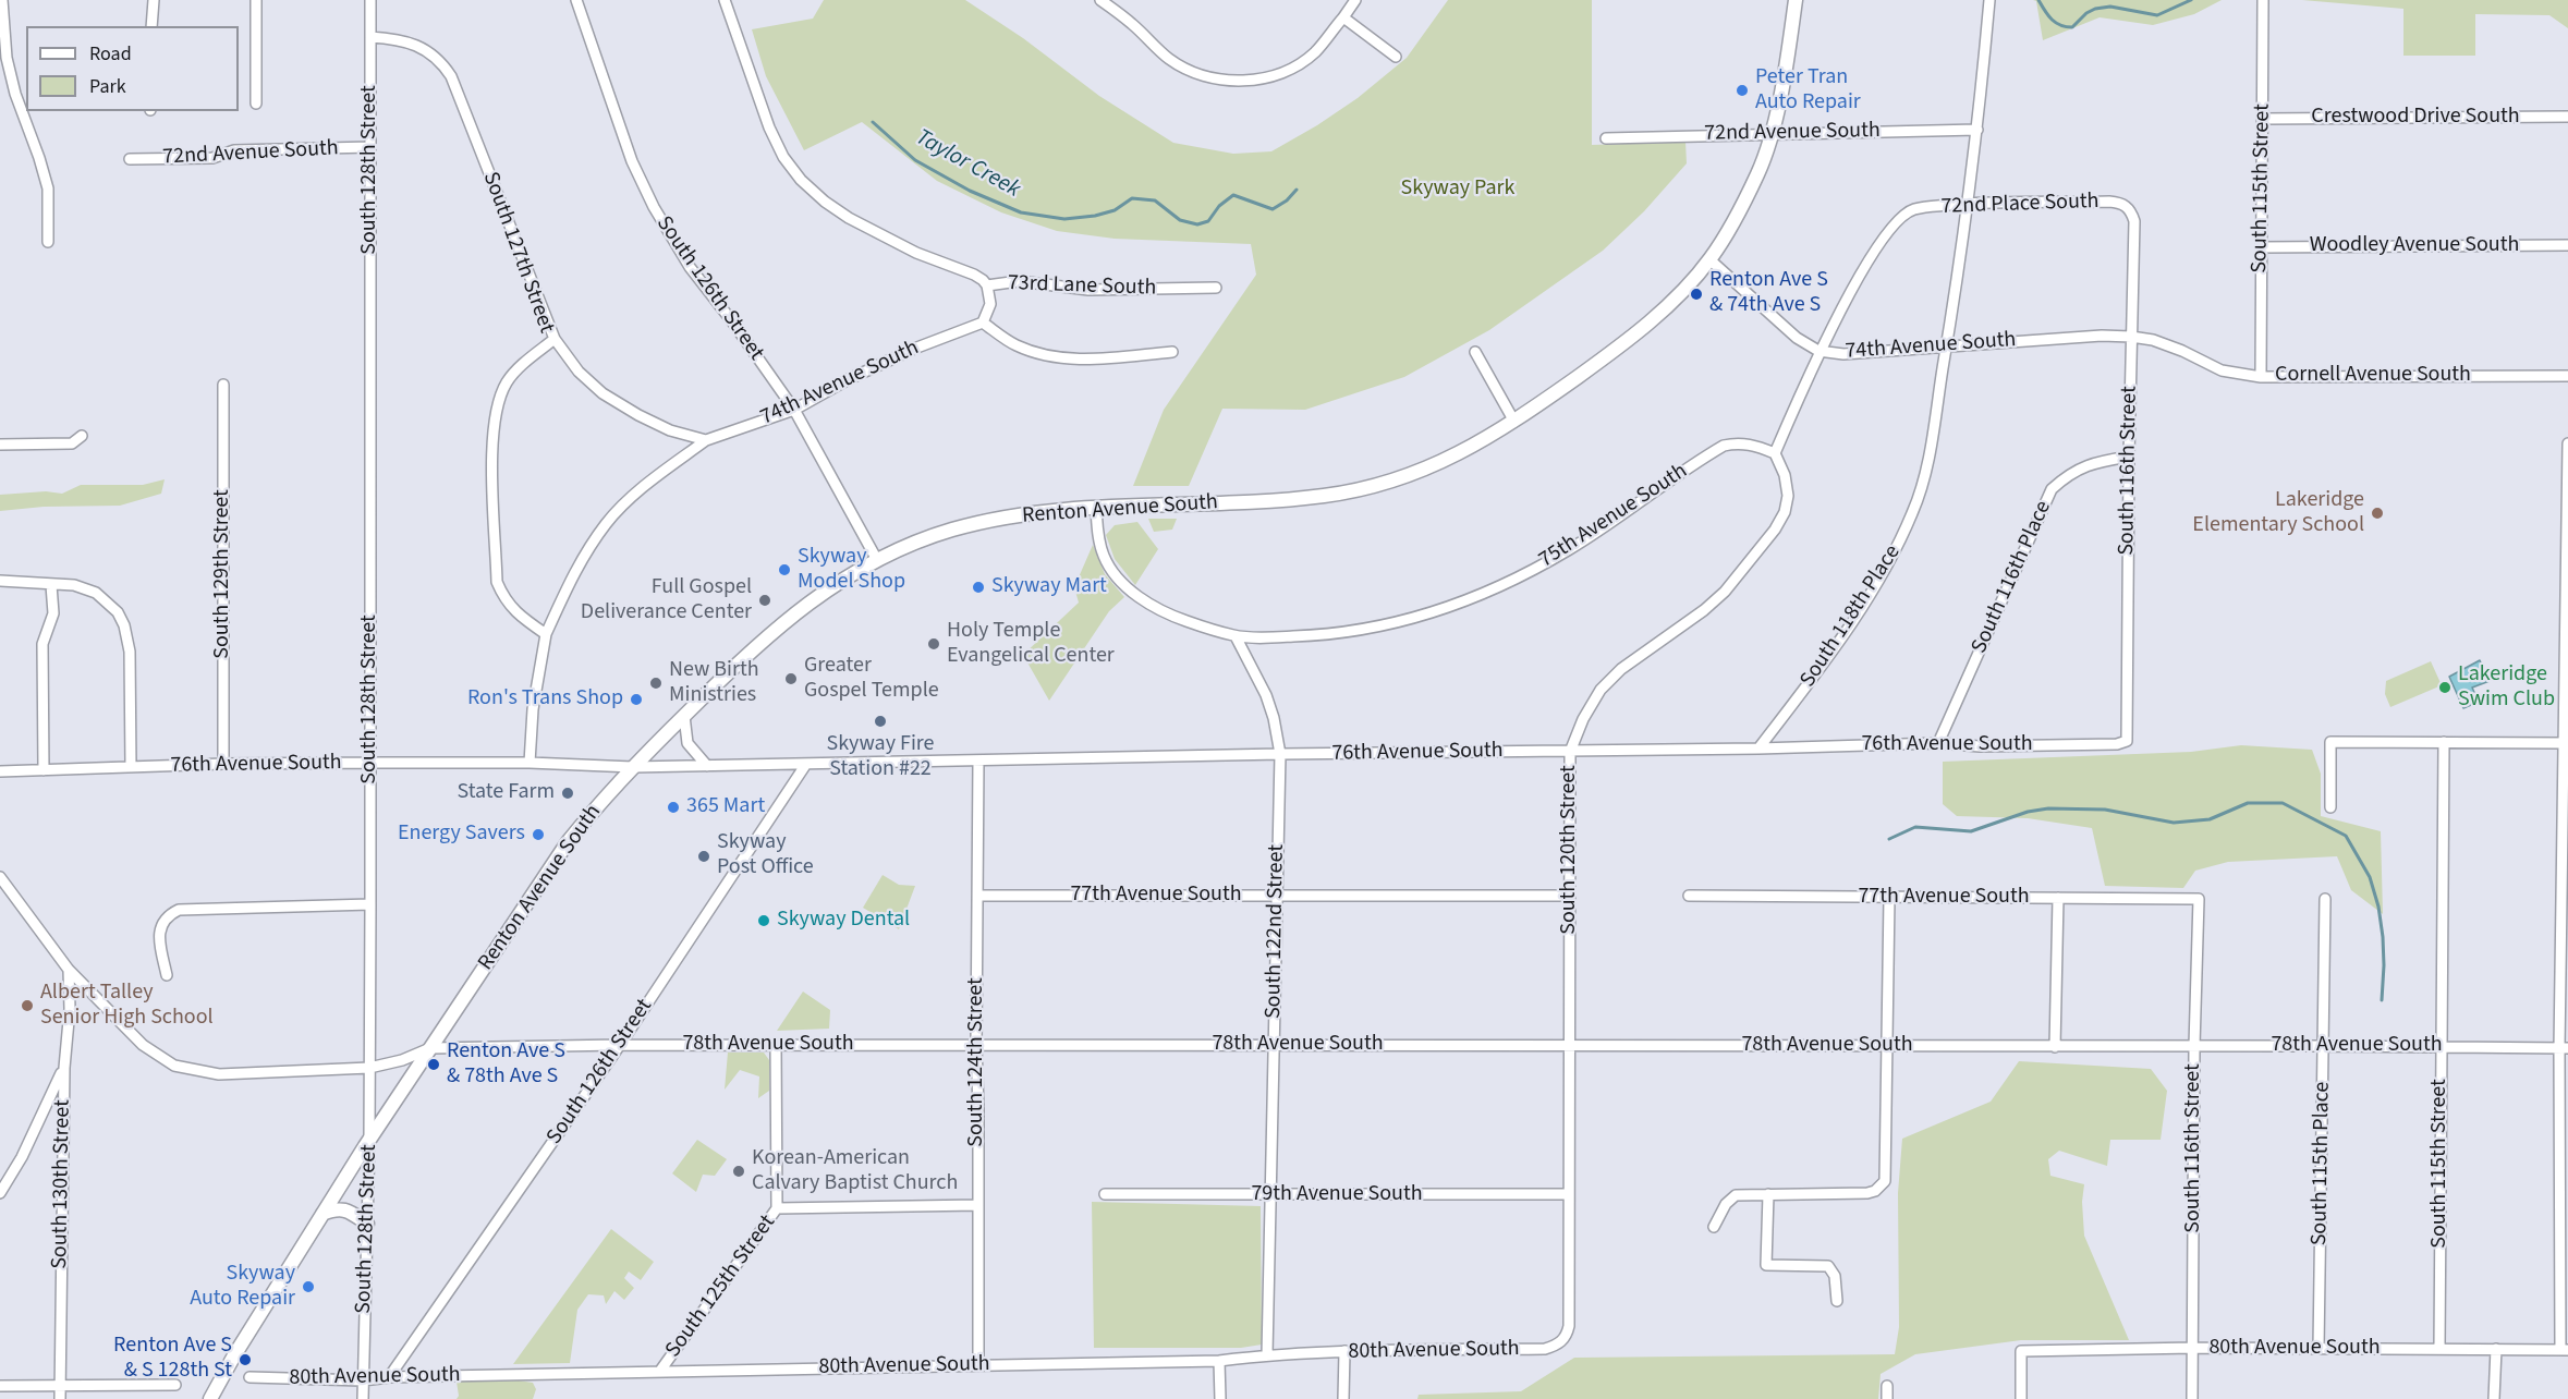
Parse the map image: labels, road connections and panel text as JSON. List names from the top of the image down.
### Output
{
  "streets": {
    "main road": ["Renton Avenue South"],
    "street": [
      "Crestwood Drive South",
      "72nd Avenue South",
      "South 128th Street",
      "South 115th Street",
      "72nd Place South",
      "Woodley Avenue South",
      "South 127th Street",
      "73rd Lane South",
      "South 126th Street",
      "74th Avenue South",
      "Cornell Avenue South",
      "South 116th Street",
      "75th Avenue South",
      "South 129th Street",
      "South 116th Place",
      "South 118th Place",
      "76th Avenue South",
      "South 120th Street",
      "77th Avenue South",
      "South 122nd Street",
      "78th Avenue South",
      "South 124th Street",
      "South 115th Place",
      "South 130th Street",
      "79th Avenue South",
      "South 125th Street",
      "80th Avenue South"
    ]
  },
  "crossings": [
    ["Crestwood Drive South", "South 115th Street"],
    ["72nd Avenue South", "South 128th Street"],
    ["72nd Avenue South", "Renton Avenue South"],
    ["South 128th Street", "South 127th Street"],
    ["South 128th Street", "Renton Avenue South"],
    ["South 128th Street", "76th Avenue South"],
    ["South 128th Street", "78th Avenue South"],
    ["South 128th Street", "80th Avenue South"],
    ["South 115th Street", "Woodley Avenue South"],
    ["South 115th Street", "Cornell Avenue South"],
    ["South 115th Street", "78th Avenue South"],
    ["South 115th Street", "80th Avenue South"],
    ["72nd Place South", "74th Avenue South"],
    ["72nd Place South", "South 116th Street"],
    ["72nd Place South", "South 118th Place"],
    ["South 127th Street", "74th Avenue South"],
    ["South 126th Street", "74th Avenue South"],
    ["South 126th Street", "Renton Avenue South"],
    ["South 126th Street", "76th Avenue South"],
    ["South 126th Street", "78th Avenue South"],
    ["South 126th Street", "80th Avenue South"],
    ["74th Avenue South", "Cornell Avenue South"],
    ["74th Avenue South", "South 116th Street"],
    ["74th Avenue South", "Renton Avenue South"],
    ["74th Avenue South", "South 118th Place"],
    ["South 116th Street", "South 116th Place"],
    ["South 116th Street", "76th Avenue South"],
    ["South 116th Street", "77th Avenue South"],
    ["South 116th Street", "78th Avenue South"],
    ["South 116th Street", "80th Avenue South"],
    ["Renton Avenue South", "75th Avenue South"],
    ["Renton Avenue South", "76th Avenue South"],
    ["Renton Avenue South", "78th Avenue South"],
    ["75th Avenue South", "South 120th Street"],
    ["75th Avenue South", "South 122nd Street"],
    ["South 129th Street", "76th Avenue South"],
    ["South 116th Place", "76th Avenue South"],
    ["South 118th Place", "76th Avenue South"],
    ["76th Avenue South", "South 120th Street"],
    ["76th Avenue South", "South 122nd Street"],
    ["76th Avenue South", "South 124th Street"],
    ["South 120th Street", "77th Avenue South"],
    ["South 120th Street", "78th Avenue South"],
    ["South 120th Street", "79th Avenue South"],
    ["South 120th Street", "80th Avenue South"],
    ["77th Avenue South", "South 122nd Street"],
    ["77th Avenue South", "South 124th Street"],
    ["South 122nd Street", "78th Avenue South"],
    ["South 122nd Street", "79th Avenue South"],
    ["South 122nd Street", "80th Avenue South"],
    ["78th Avenue South", "South 124th Street"],
    ["78th Avenue South", "South 115th Place"],
    ["78th Avenue South", "South 130th Street"],
    ["78th Avenue South", "South 125th Street"],
    ["South 124th Street", "80th Avenue South"],
    ["South 115th Place", "80th Avenue South"],
    ["South 125th Street", "80th Avenue South"]
  ],
  "water": ["Taylor Creek"],
  "parks": ["Skyway Park"],
  "places": [
    "Peter Tran Auto Repair",
    "Renton Ave S & 74th Ave S",
    "Lakeridge Elementary School",
    "Skyway Model Shop",
    "Skyway Mart",
    "Full Gospel Deliverance Center",
    "Holy Temple Evangelical Center",
    "Greater Gospel Temple",
    "New Birth Ministries",
    "Lakeridge Swim Club",
    "Ron's Trans Shop",
    "Skyway Fire Station #22",
    "State Farm",
    "365 Mart",
    "Energy Savers",
    "Skyway Post Office",
    "Skyway Dental",
    "Albert Talley Senior High School",
    "Renton Ave S & 78th Ave S",
    "Korean-American Calvary Baptist Church",
    "Skyway Auto Repair",
    "Renton Ave S & S 128th St"
  ],
  "legend": ["Road", "Park"]
}
